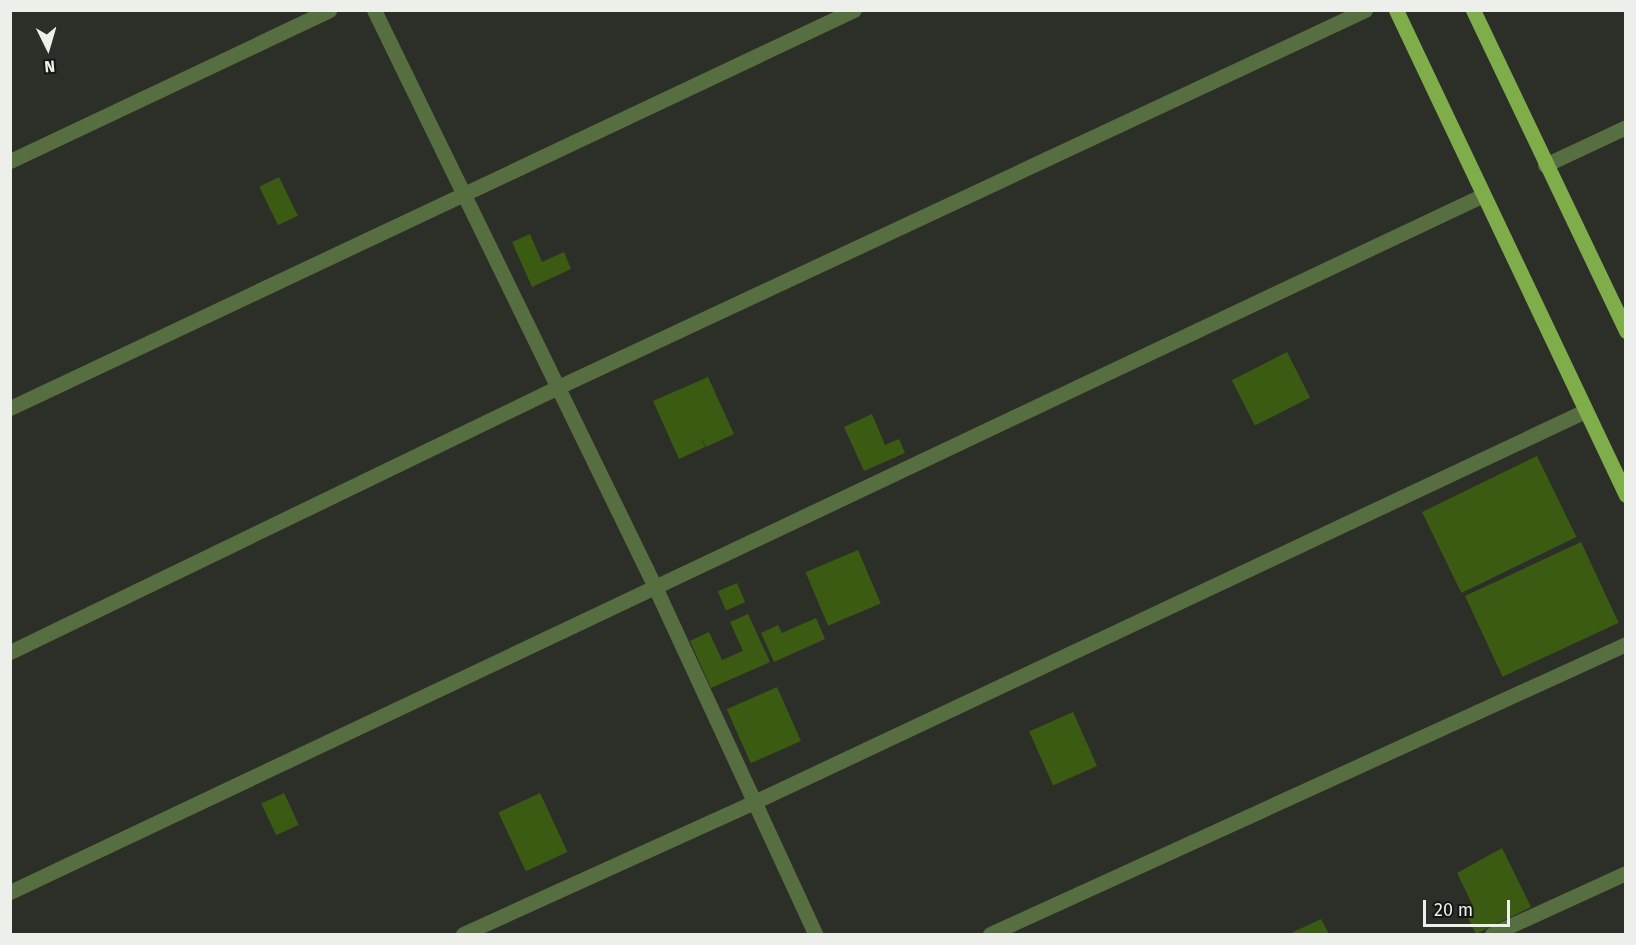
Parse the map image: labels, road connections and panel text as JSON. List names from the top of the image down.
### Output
{
  "scale_bar": "20 m",
  "north": "bottom"
}
